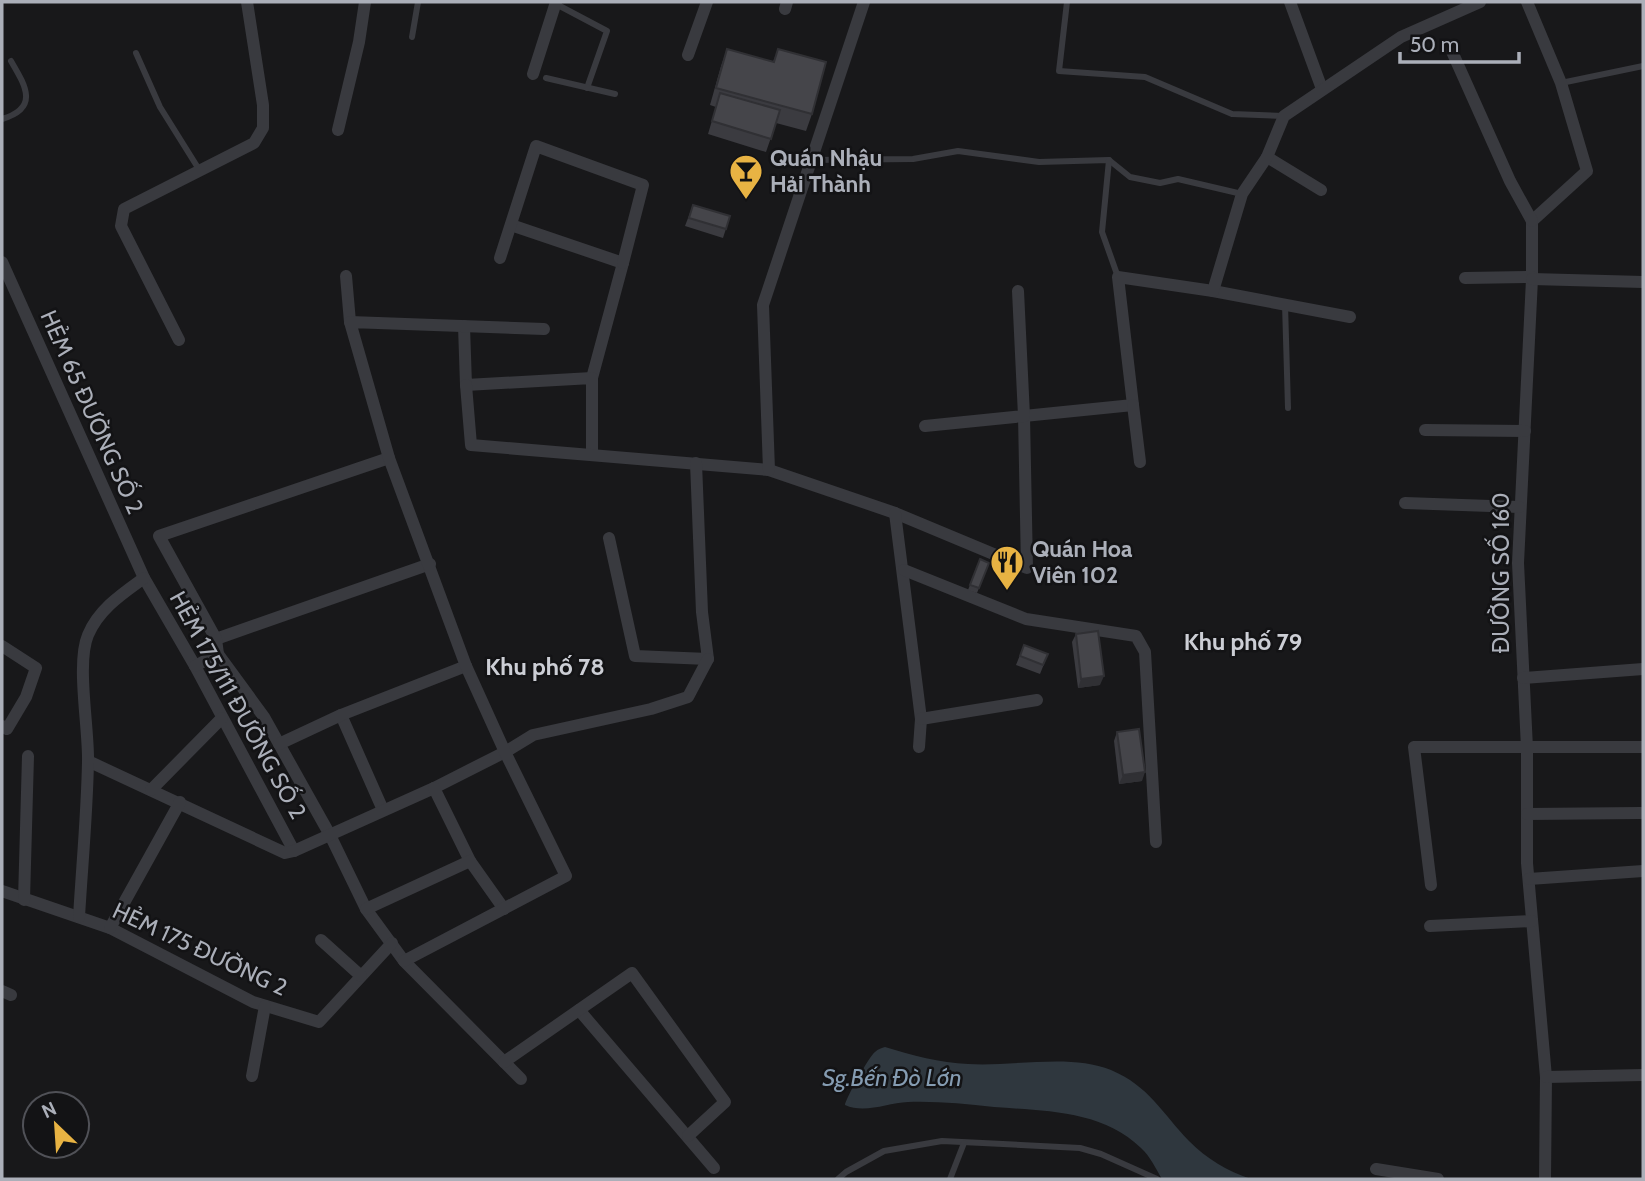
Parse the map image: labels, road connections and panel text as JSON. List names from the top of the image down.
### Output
{
  "streets": {
    "street": [
      "HẺM 65 ĐƯỜNG SỐ 2",
      "ĐƯỜNG SỐ 160",
      "HẺM 175/111 ĐƯỜNG SỐ 2",
      "HẺM 175 ĐƯỜNG 2"
    ]
  },
  "crossings": [
    ["HẺM 65 ĐƯỜNG SỐ 2", "HẺM 175/111 ĐƯỜNG SỐ 2"]
  ],
  "districts": ["Khu phố 79", "Khu phố 78"],
  "water": ["Sg.Bến Đò Lớn"],
  "places": {
    "bar": ["Quán Nhậu Hải Thành"],
    "restaurant": ["Quán Hoa Viên 102"]
  },
  "scale_bar": "50 m",
  "north": "top left"
}
